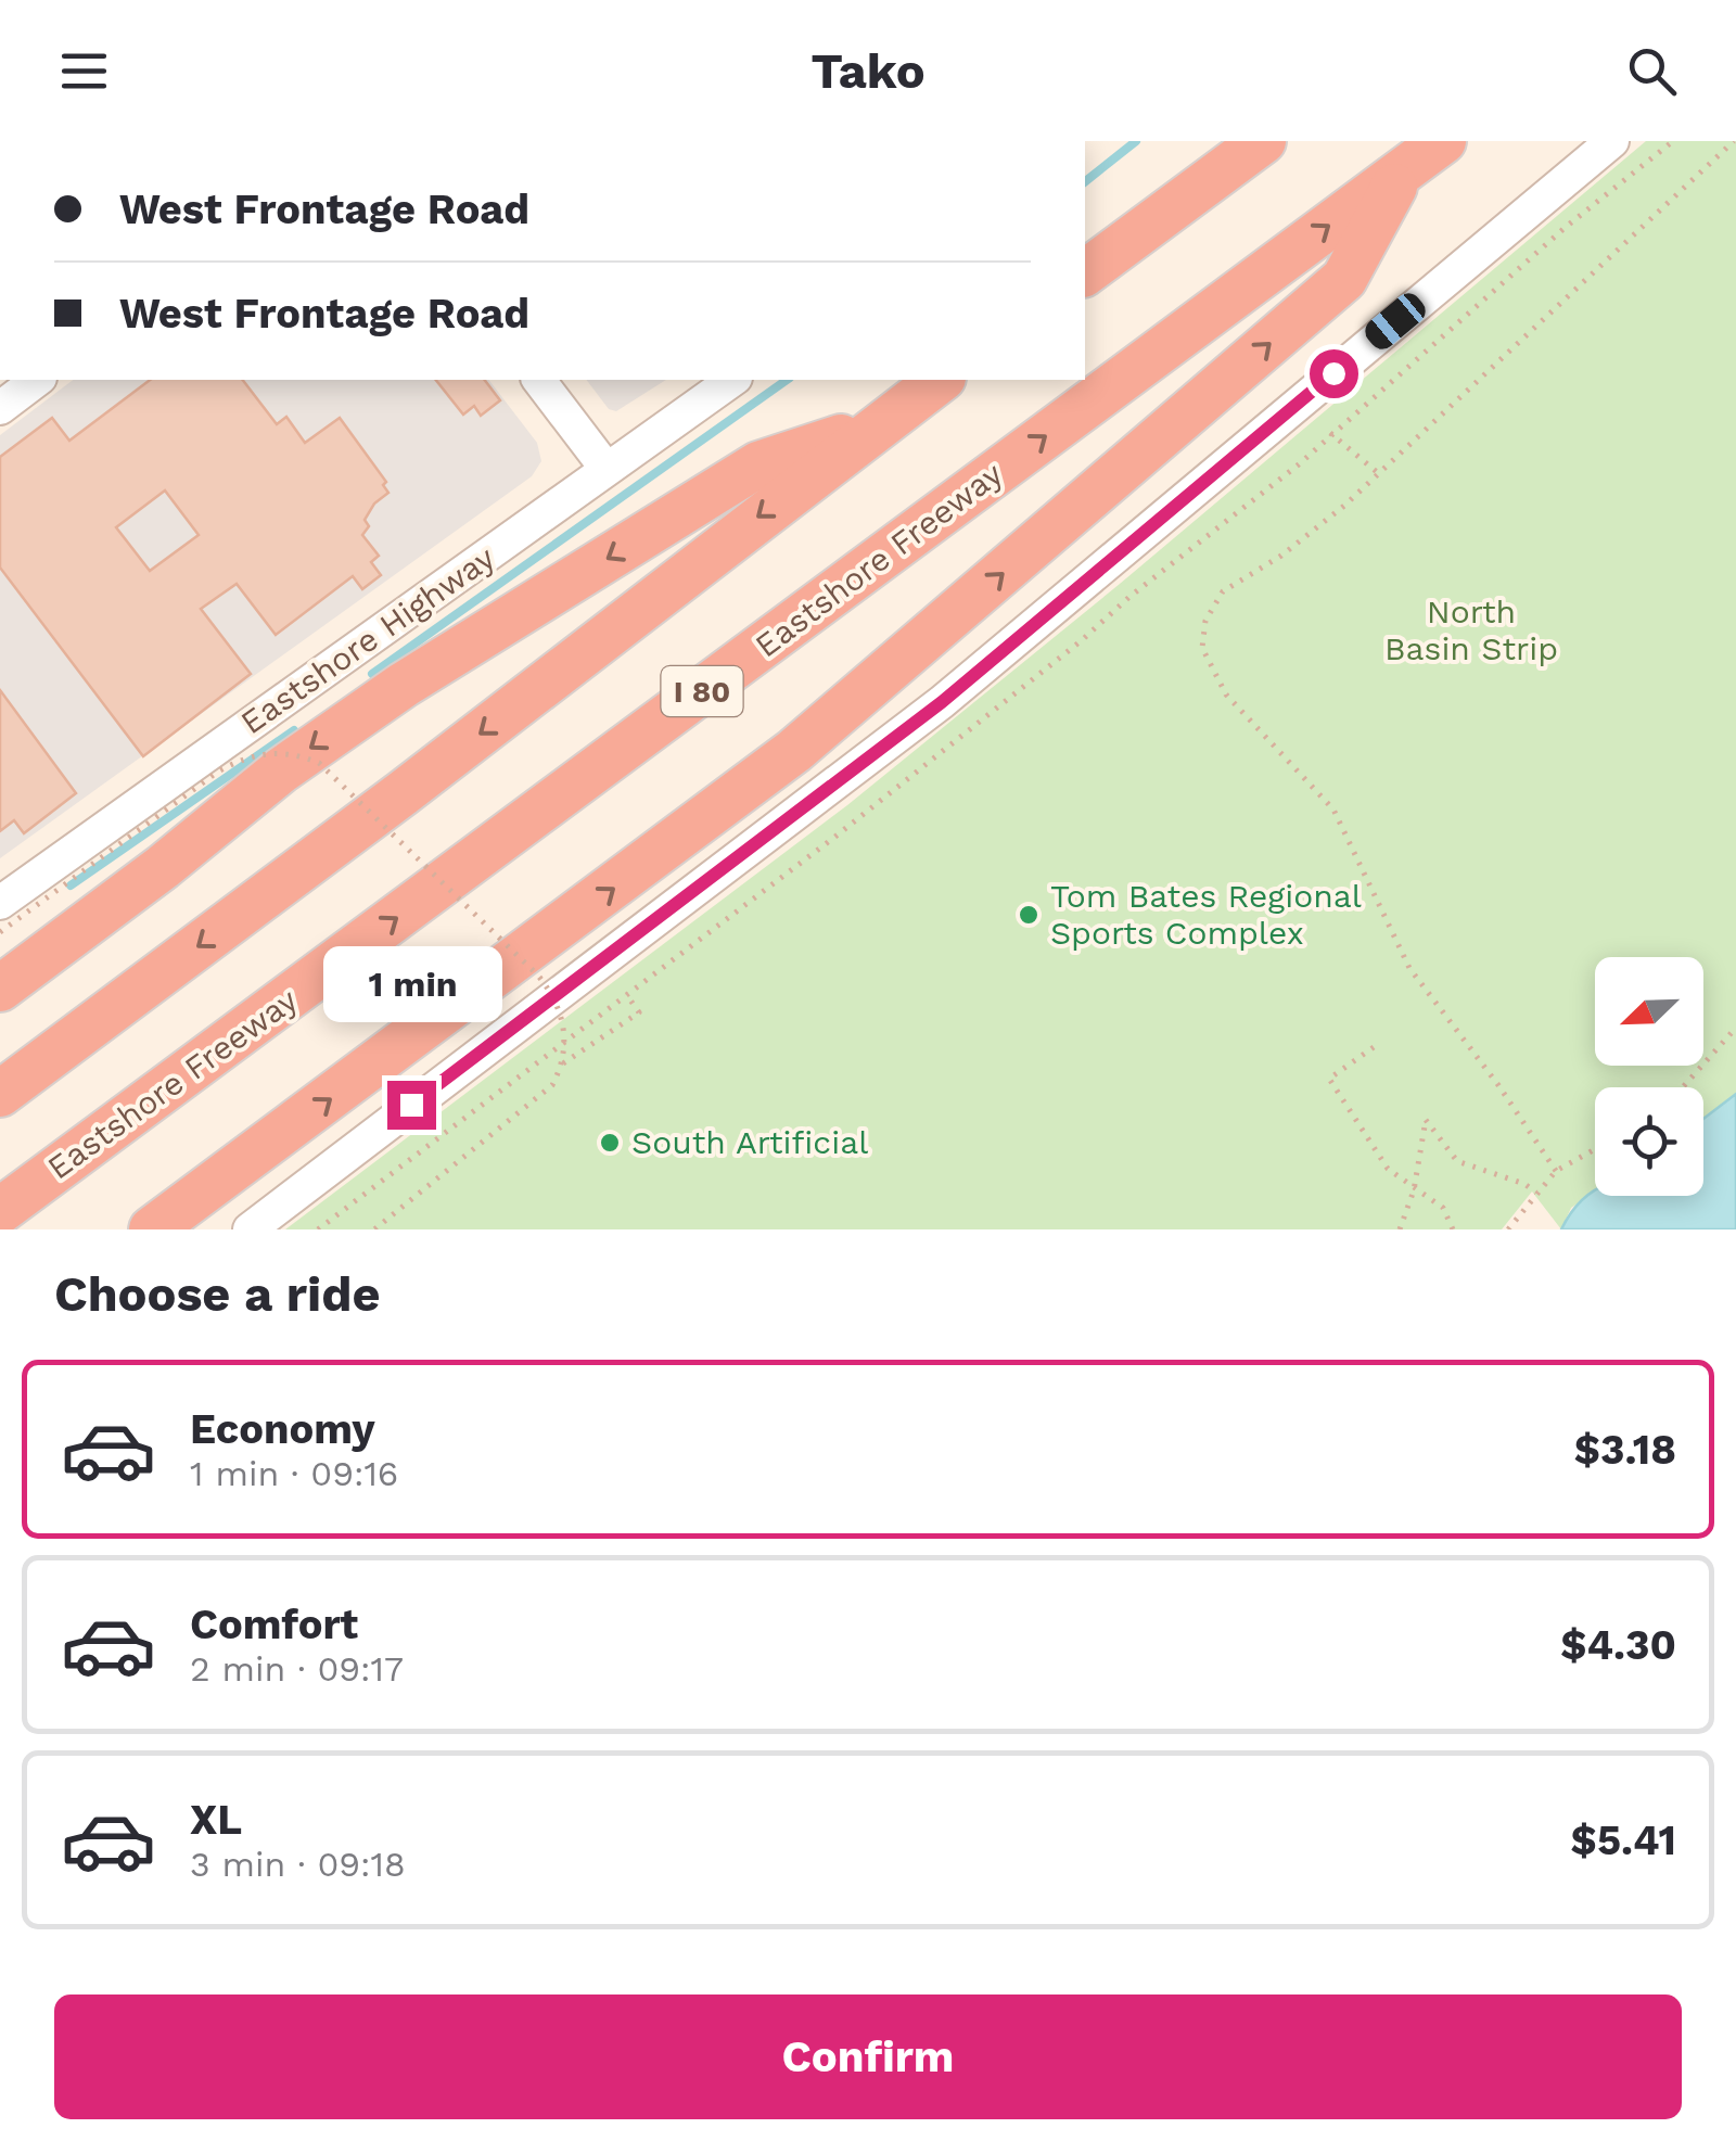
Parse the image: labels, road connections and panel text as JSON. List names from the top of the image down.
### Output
{
  "streets": {
    "highway": ["Eastshore Freeway", "I 80"],
    "street": ["Eastshore Highway"]
  },
  "parks": ["North Basin Strip"],
  "places": ["Tom Bates Regional Sports Complex", "South Artificial"],
  "north": "bottom left",
  "page": {
    "header": "Tako",
    "banner": ["West Frontage Road", "West Frontage Road"],
    "bubble": "1 min",
    "heading": "Choose a ride",
    "list": [
      {
        "name": "Economy",
        "note": "1 min · 09:16",
        "value": "$3.18"
      },
      {
        "name": "Comfort",
        "note": "2 min · 09:17",
        "value": "$4.30"
      },
      {
        "name": "XL",
        "note": "3 min · 09:18",
        "value": "$5.41"
      }
    ],
    "buttons": "Confirm"
  }
}
